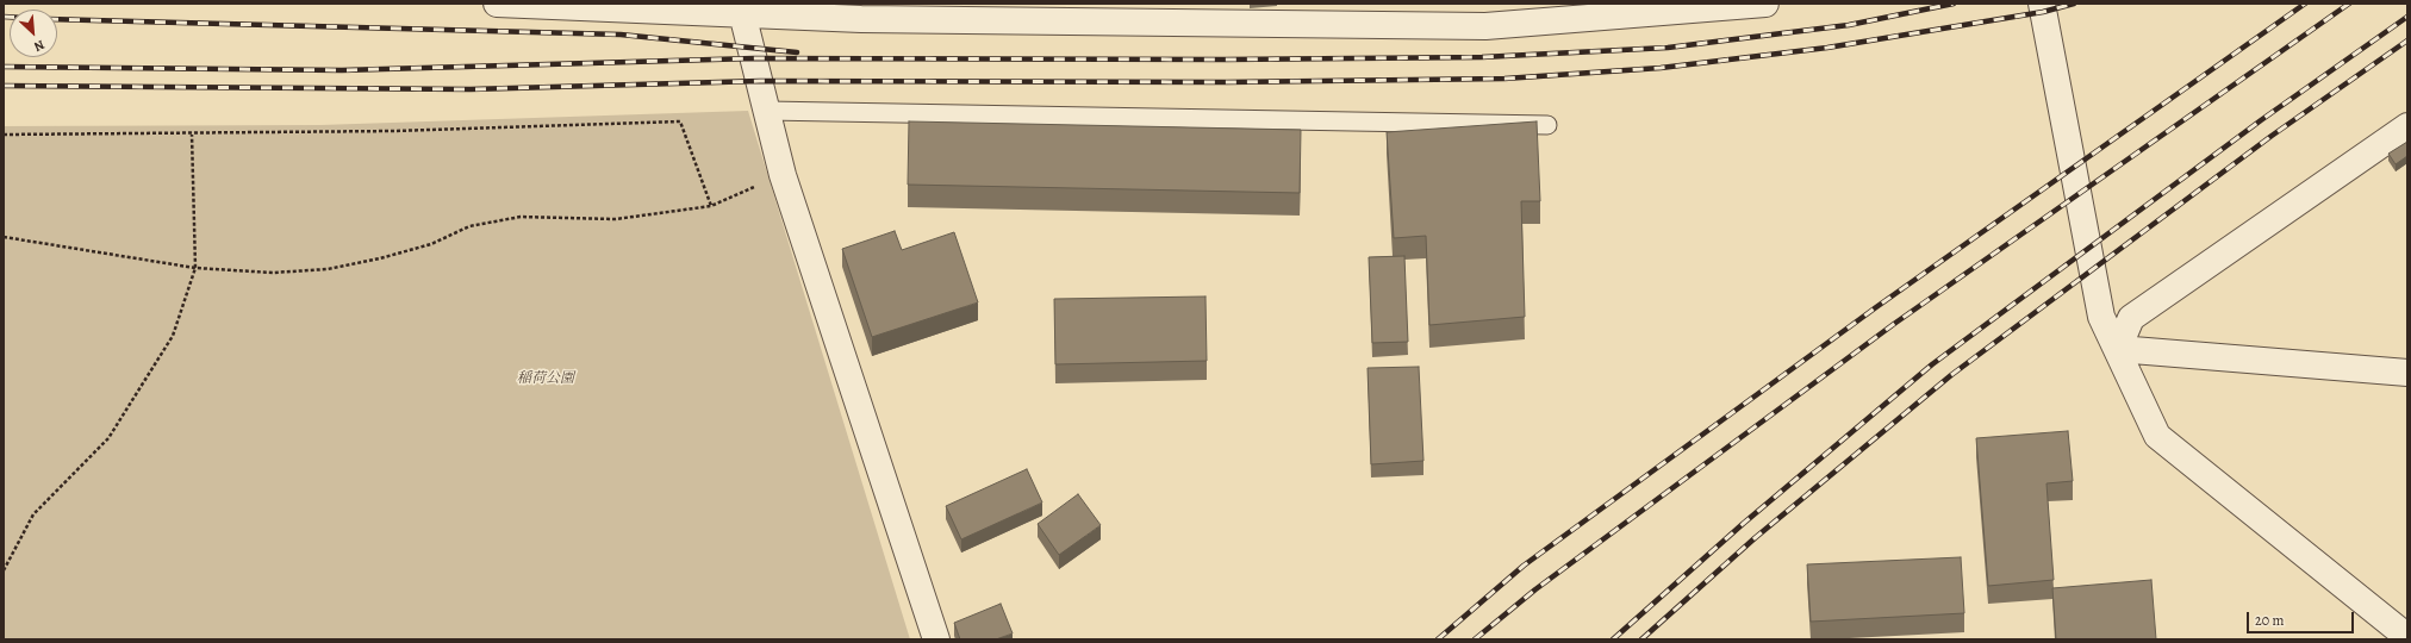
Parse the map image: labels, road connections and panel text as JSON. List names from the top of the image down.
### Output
{
  "parks": ["稲荷公園"],
  "scale_bar": "20 m",
  "north": "bottom right"
}
